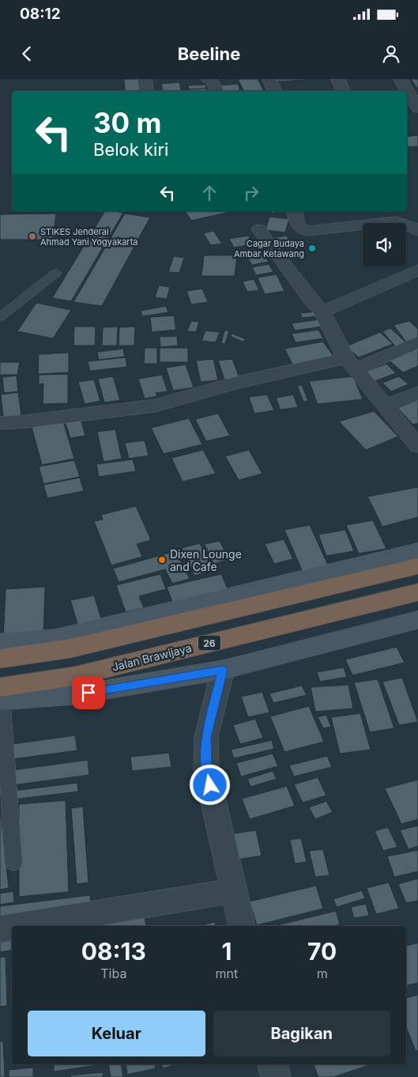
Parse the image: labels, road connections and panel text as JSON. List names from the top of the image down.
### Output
{
  "streets": {
    "highway": ["26", "Jalan Brawijaya"]
  },
  "places": ["STIKES Jenderal Ahmad Yani Yogyakarta", "Cagar Budaya Ambar Ketawang", "Dixen Lounge and Cafe"],
  "page": {
    "status": "08:12",
    "header": "Beeline",
    "turn": ["30 m", "Belok kiri"],
    "eta": [
      "08:13",
      "Tiba",
      "1",
      "mnt",
      "70",
      "m"
    ],
    "buttons": ["Keluar", "Bagikan"]
  }
}
